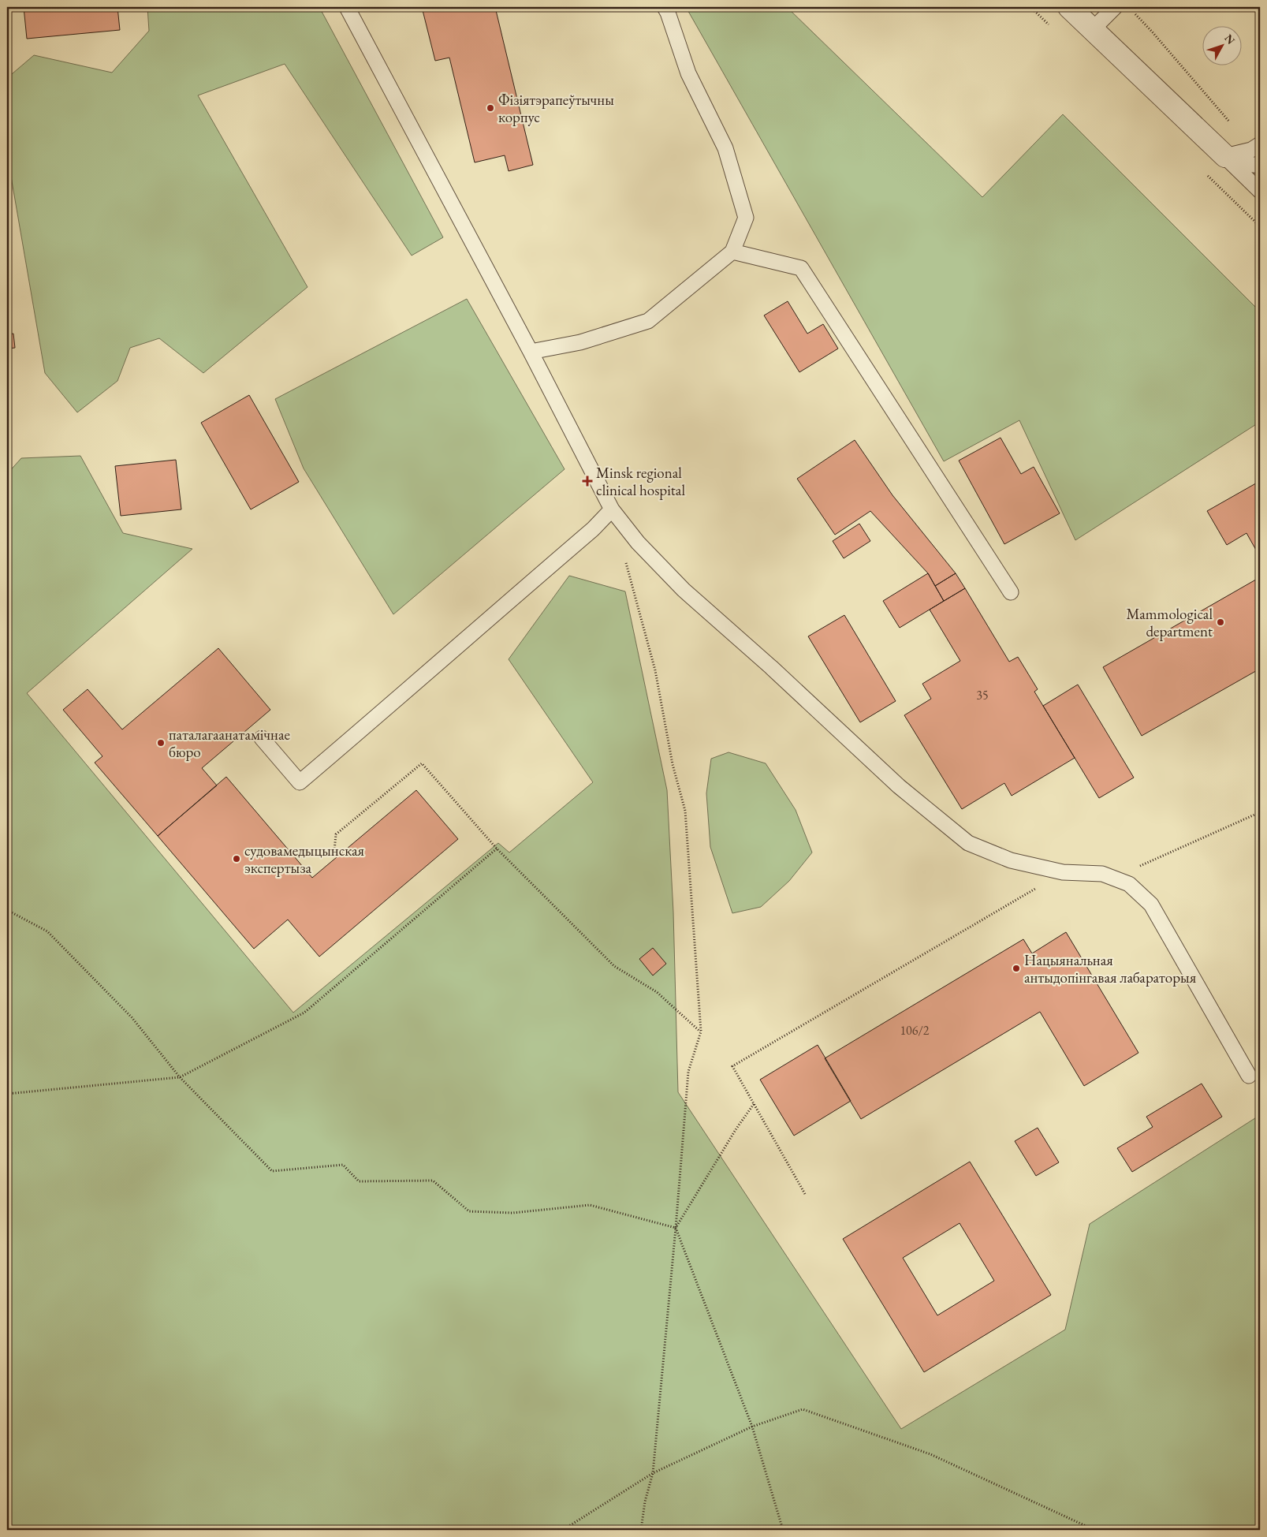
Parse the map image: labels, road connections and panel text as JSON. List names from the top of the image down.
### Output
{
  "places": {
    "other": [
      "Фізіятэрапеўтычны корпус",
      "Mammological department",
      "паталагаанатамічнае бюро",
      "судовамедыцынская экспертыза",
      "Нацыянальная антыдопінгавая лабараторыя"
    ],
    "health": ["Minsk regional clinical hospital"]
  },
  "house_numbers": ["35", "106/2"],
  "north": "top right"
}
